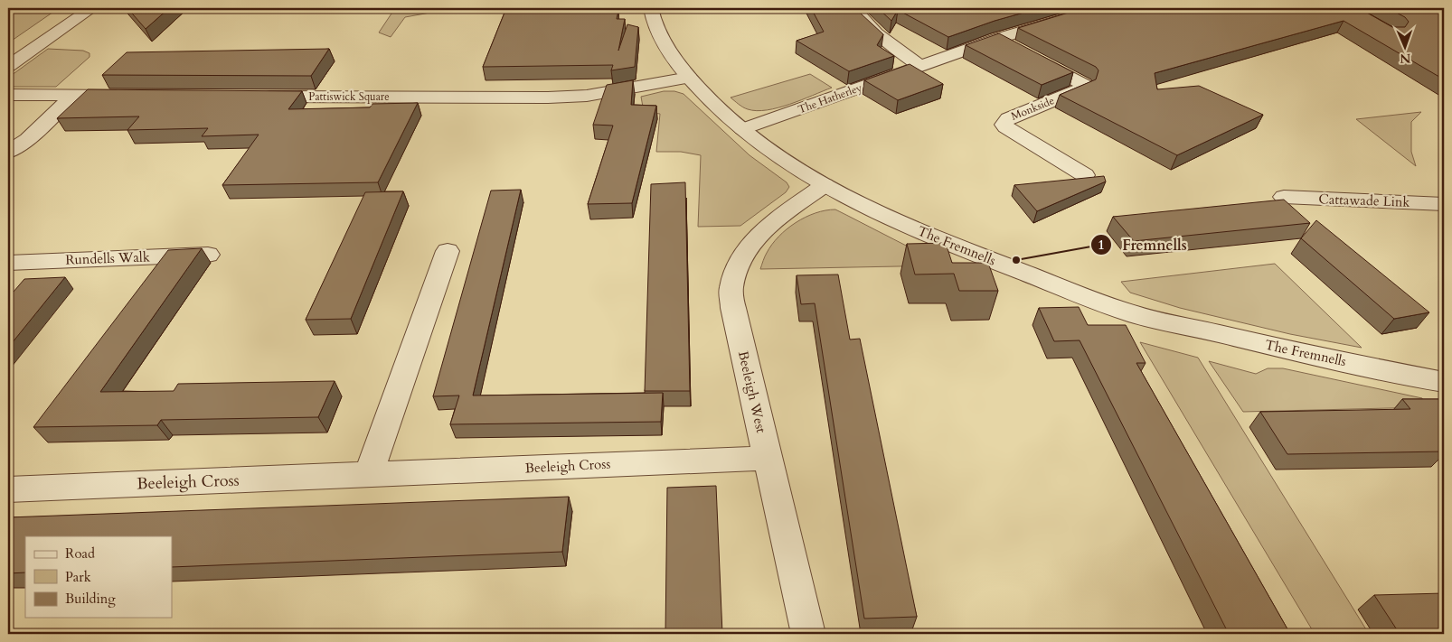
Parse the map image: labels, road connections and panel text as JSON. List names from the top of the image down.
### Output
{
  "streets": {
    "street": [
      "Pattiswick Square",
      "The Hatherley",
      "Monkside",
      "Cattawade Link",
      "The Fremnells",
      "Rundells Walk",
      "Beeleigh West",
      "Beeleigh Cross"
    ]
  },
  "crossings": [
    ["Pattiswick Square", "The Fremnells"],
    ["The Hatherley", "Monkside"],
    ["The Hatherley", "The Fremnells"],
    ["The Fremnells", "Beeleigh West"],
    ["Beeleigh West", "Beeleigh Cross"]
  ],
  "places": ["Fremnells"],
  "legend": ["Road", "Park", "Building"],
  "north": "bottom"
}
